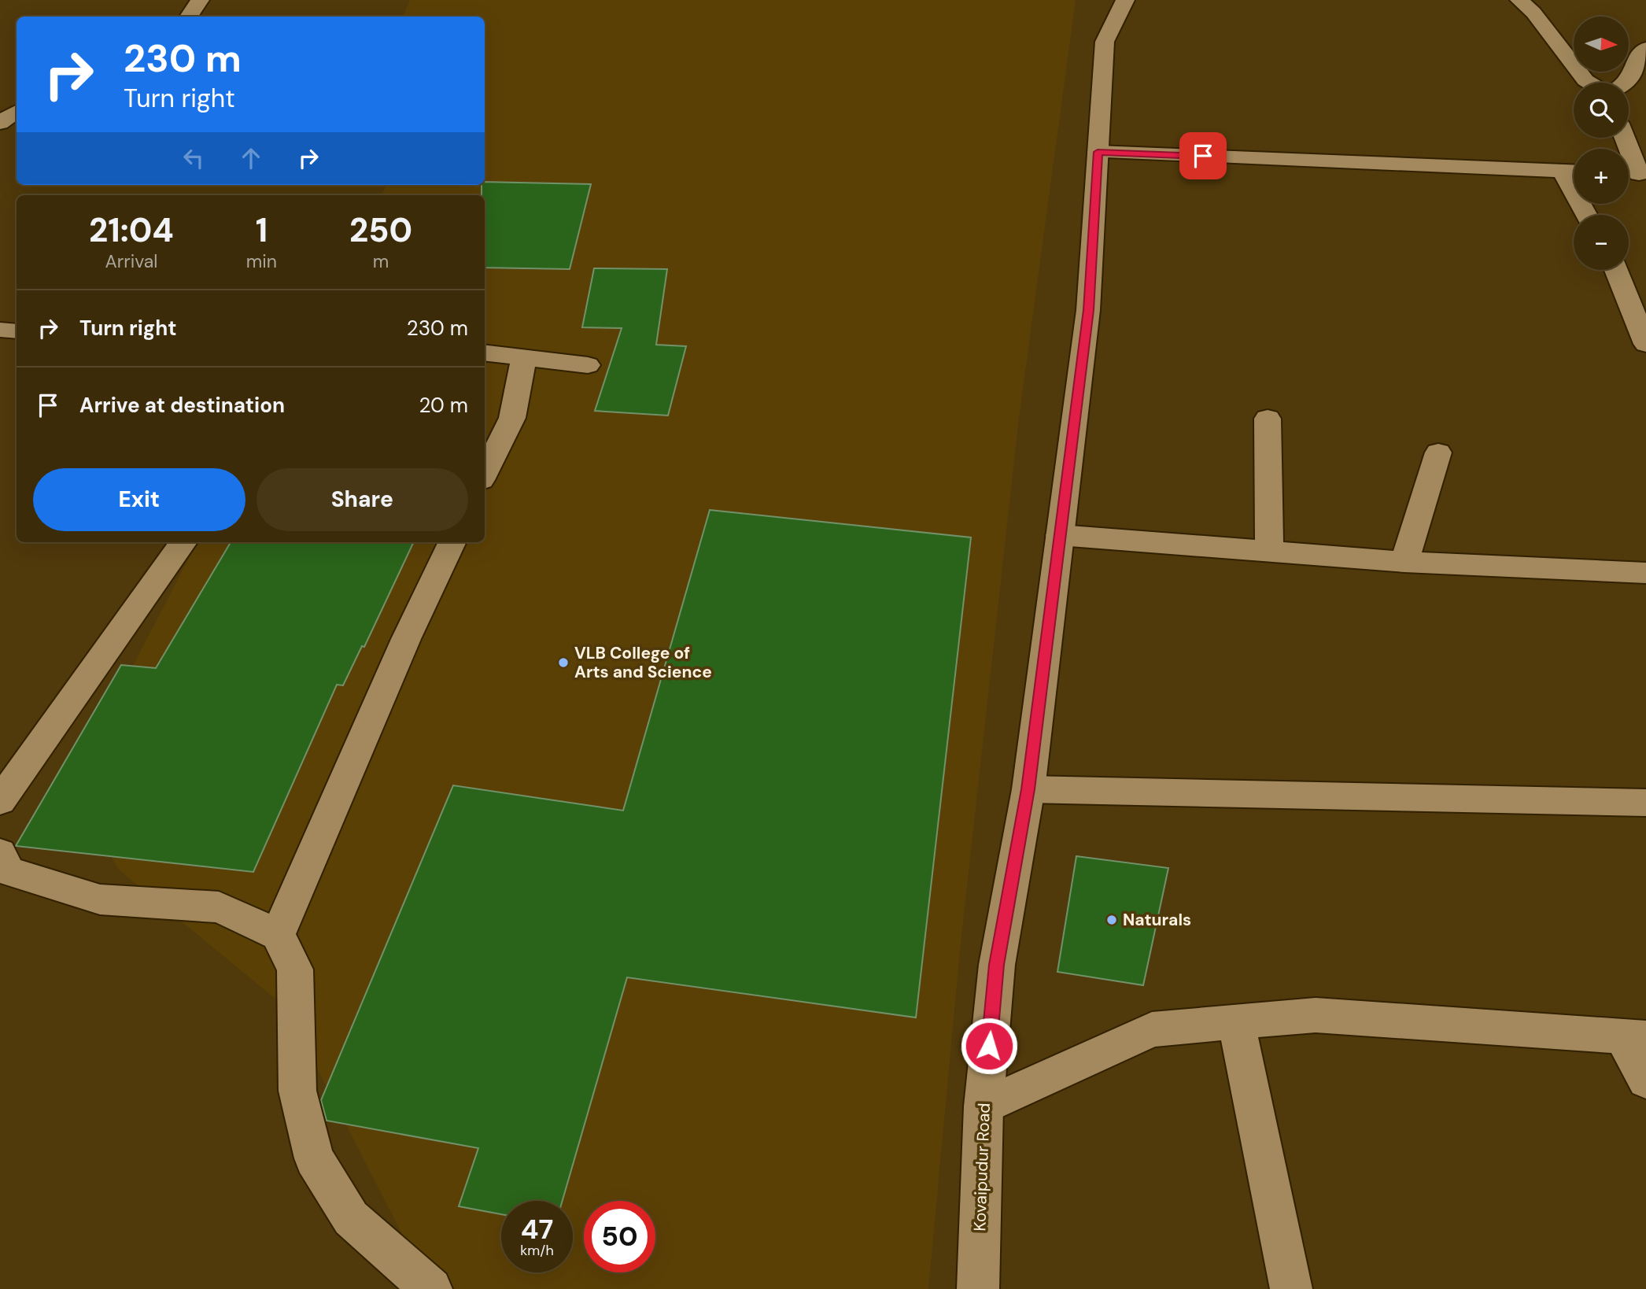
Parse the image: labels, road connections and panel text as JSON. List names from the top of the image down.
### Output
{
  "streets": {
    "street": ["Kovaipudur Road"]
  },
  "places": ["VLB College of Arts and Science", "Naturals"],
  "north": "right",
  "page": {
    "map_buttons": ["+", "−"],
    "turn": ["230 m", "Turn right"],
    "eta": [
      "21:04",
      "Arrival",
      "1",
      "min",
      "250",
      "m"
    ],
    "list": [
      {
        "name": "Turn right",
        "value": "230 m"
      },
      {
        "name": "Arrive at destination",
        "value": "20 m"
      }
    ],
    "buttons": ["Exit", "Share"],
    "speed": "47 km/h",
    "limit": "50"
  }
}
